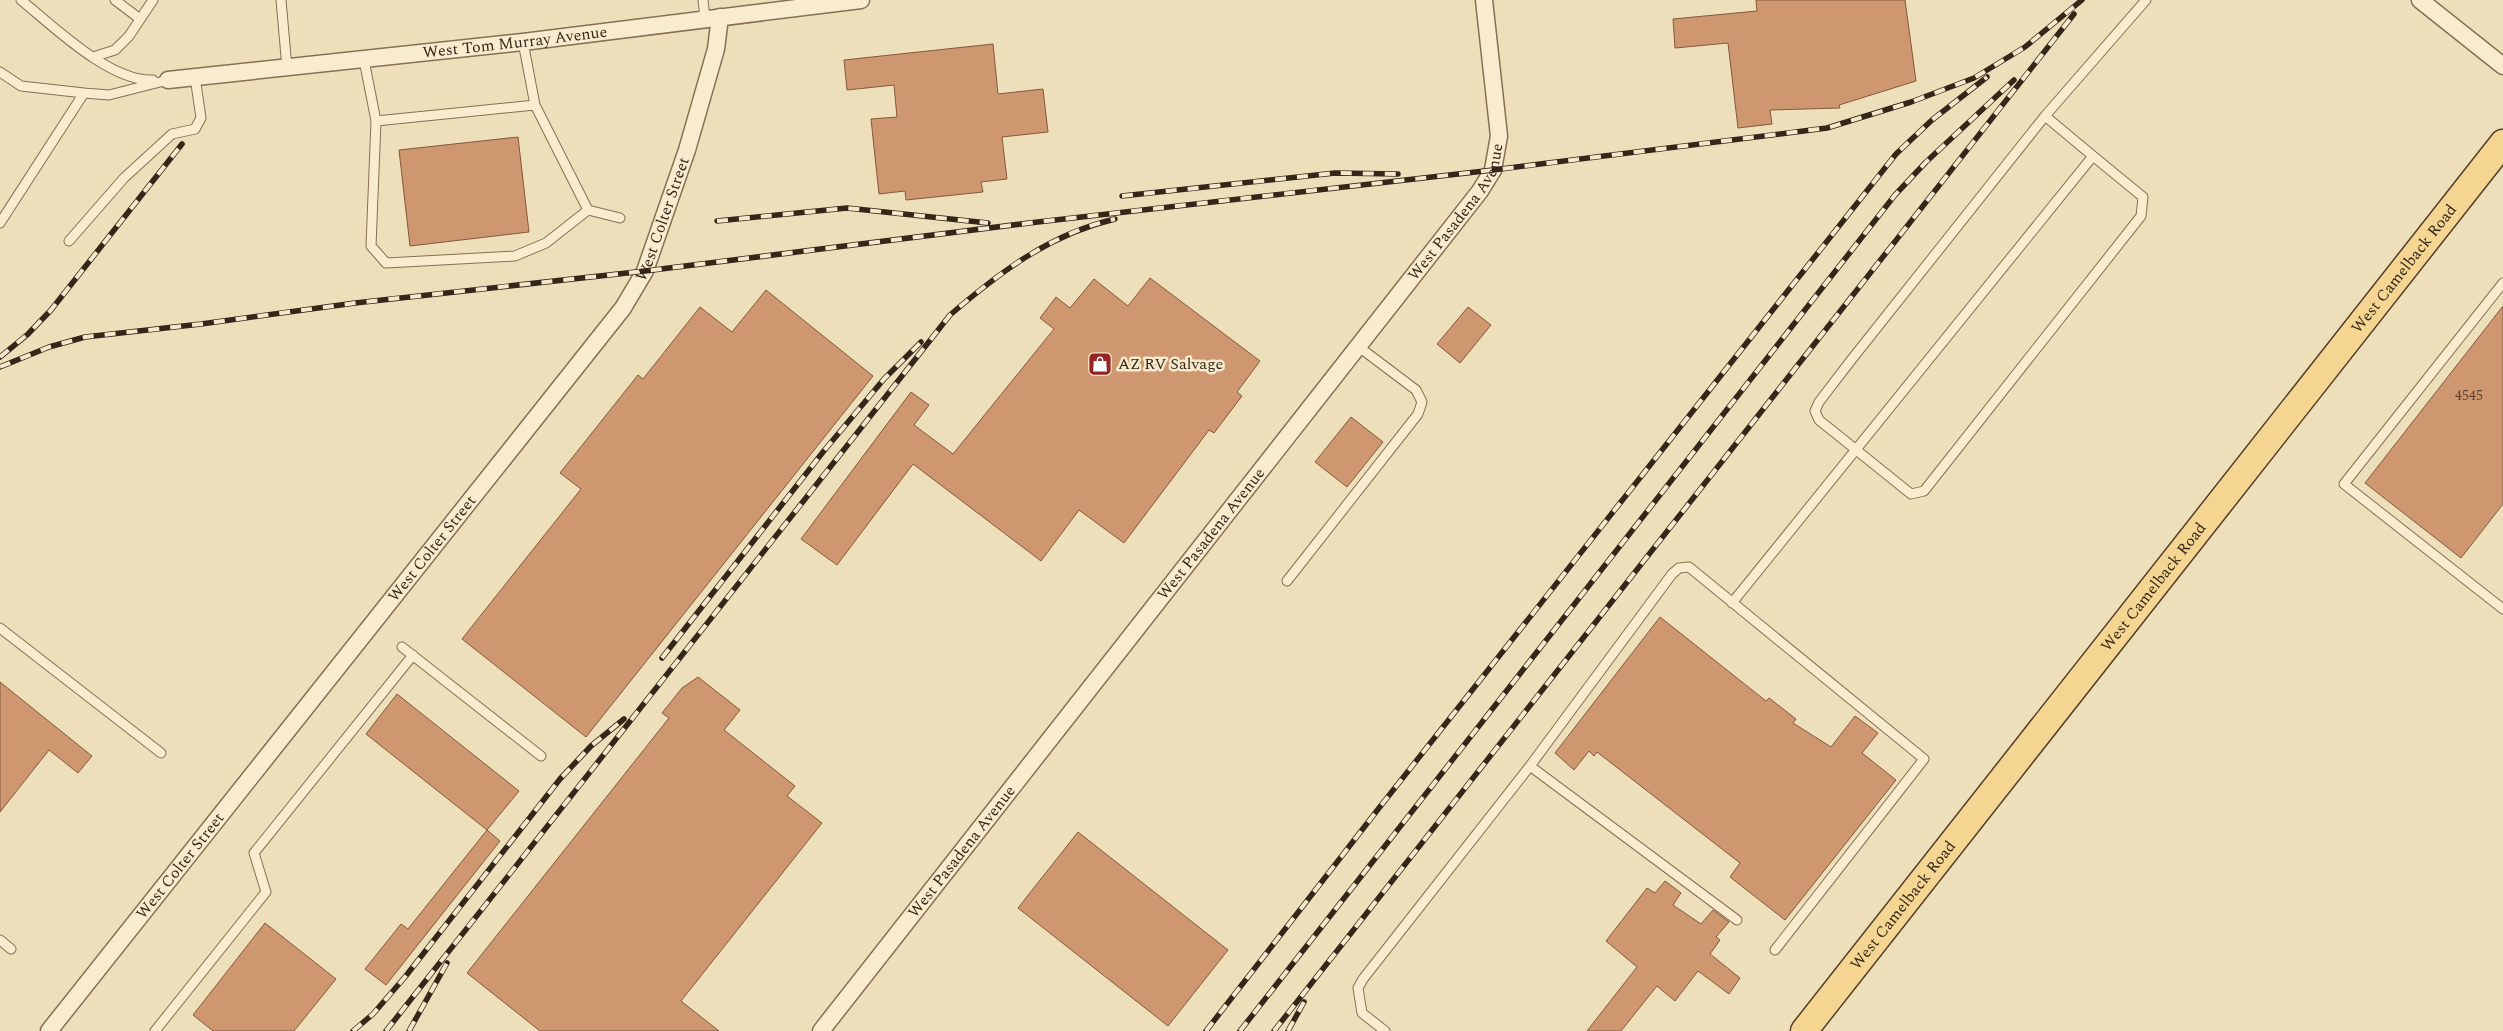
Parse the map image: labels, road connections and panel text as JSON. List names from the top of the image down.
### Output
{
  "streets": {
    "main road": ["West Camelback Road"],
    "street": ["West Tom Murray Avenue", "West Pasadena Avenue", "West Colter Street"]
  },
  "crossings": [
    ["West Tom Murray Avenue", "West Colter Street"]
  ],
  "places": {
    "shop": ["AZ RV Salvage"]
  },
  "house_numbers": ["4545"]
}
